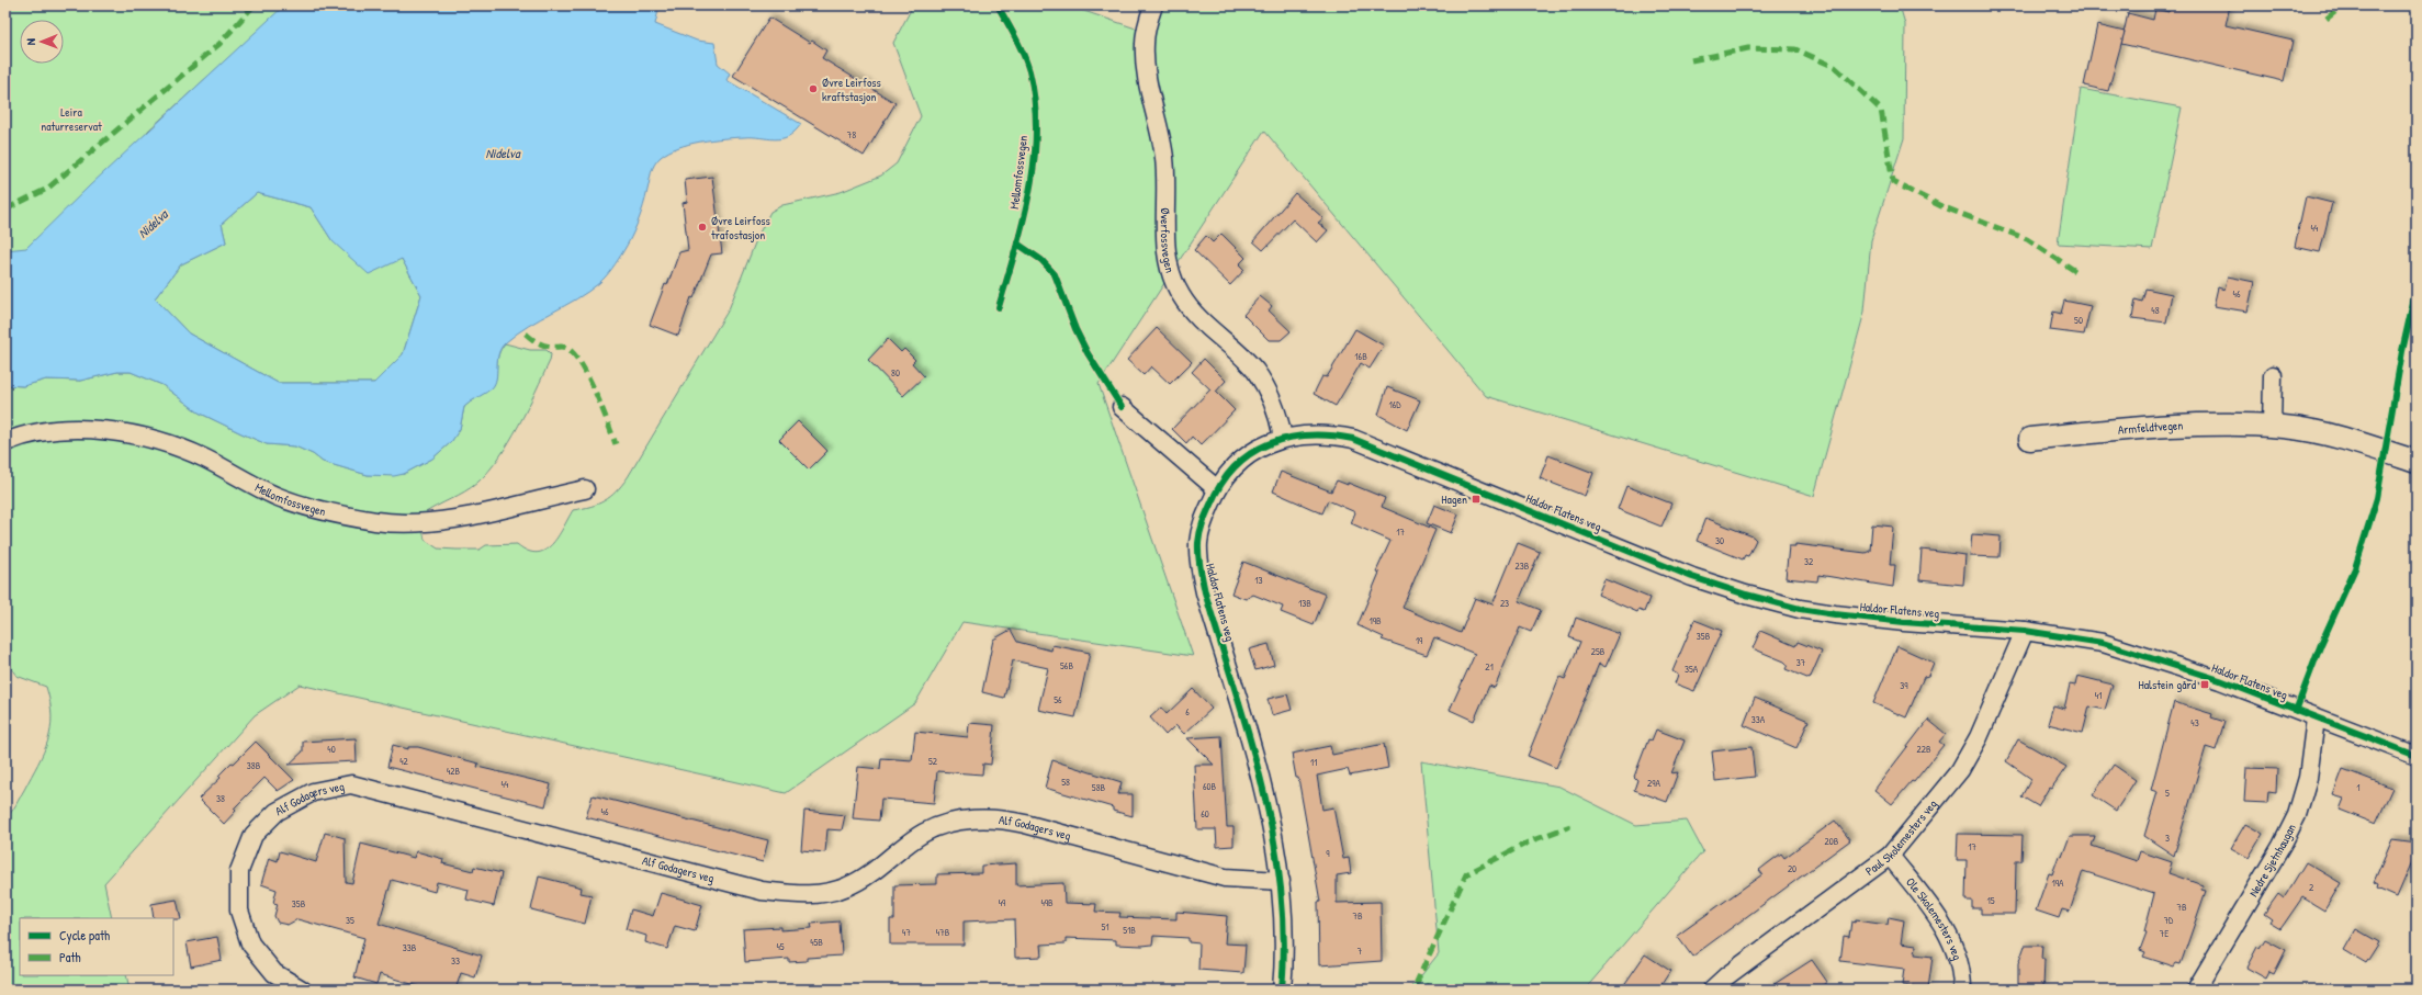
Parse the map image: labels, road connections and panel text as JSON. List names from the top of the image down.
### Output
{
  "streets": {
    "street": [
      "Mellomfossvegen",
      "Øverfossvegen",
      "Armfeldtvegen",
      "Haldor Flatens veg",
      "Alf Godagers veg",
      "Paul Skolemesters veg",
      "Nedre Sjetnhaugan",
      "Ole Skolemesters veg"
    ]
  },
  "crossings": [
    ["Øverfossvegen", "Haldor Flatens veg"],
    ["Haldor Flatens veg", "Alf Godagers veg"],
    ["Haldor Flatens veg", "Paul Skolemesters veg"],
    ["Haldor Flatens veg", "Nedre Sjetnhaugan"],
    ["Paul Skolemesters veg", "Ole Skolemesters veg"]
  ],
  "water": ["Nidelva"],
  "parks": ["Leira naturreservat"],
  "places": {
    "other": ["Øvre Leirfoss kraftstasjon", "Øvre Leirfoss trafostasjon"],
    "transit": ["Hagen", "Halstein gård"]
  },
  "house_numbers": [
    "78",
    "44",
    "46",
    "48",
    "50",
    "16B",
    "80",
    "16D",
    "17",
    "30",
    "32",
    "23B",
    "13",
    "13B",
    "23",
    "19B",
    "35B",
    "19",
    "25B",
    "37",
    "56B",
    "21",
    "35A",
    "39",
    "41",
    "56",
    "6",
    "33A",
    "43",
    "40",
    "22B",
    "42",
    "52",
    "11",
    "38B",
    "42B",
    "58",
    "29A",
    "44",
    "60B",
    "58B",
    "1",
    "5",
    "38",
    "46",
    "60",
    "3",
    "20B",
    "17",
    "9",
    "20",
    "19A",
    "2",
    "15",
    "49",
    "49B",
    "35B",
    "7B",
    "7B",
    "35",
    "7D",
    "51",
    "51B",
    "47",
    "47B",
    "7E",
    "45B",
    "45",
    "33B",
    "7",
    "33"
  ],
  "legend": ["Cycle path", "Path"],
  "north": "left"
}
